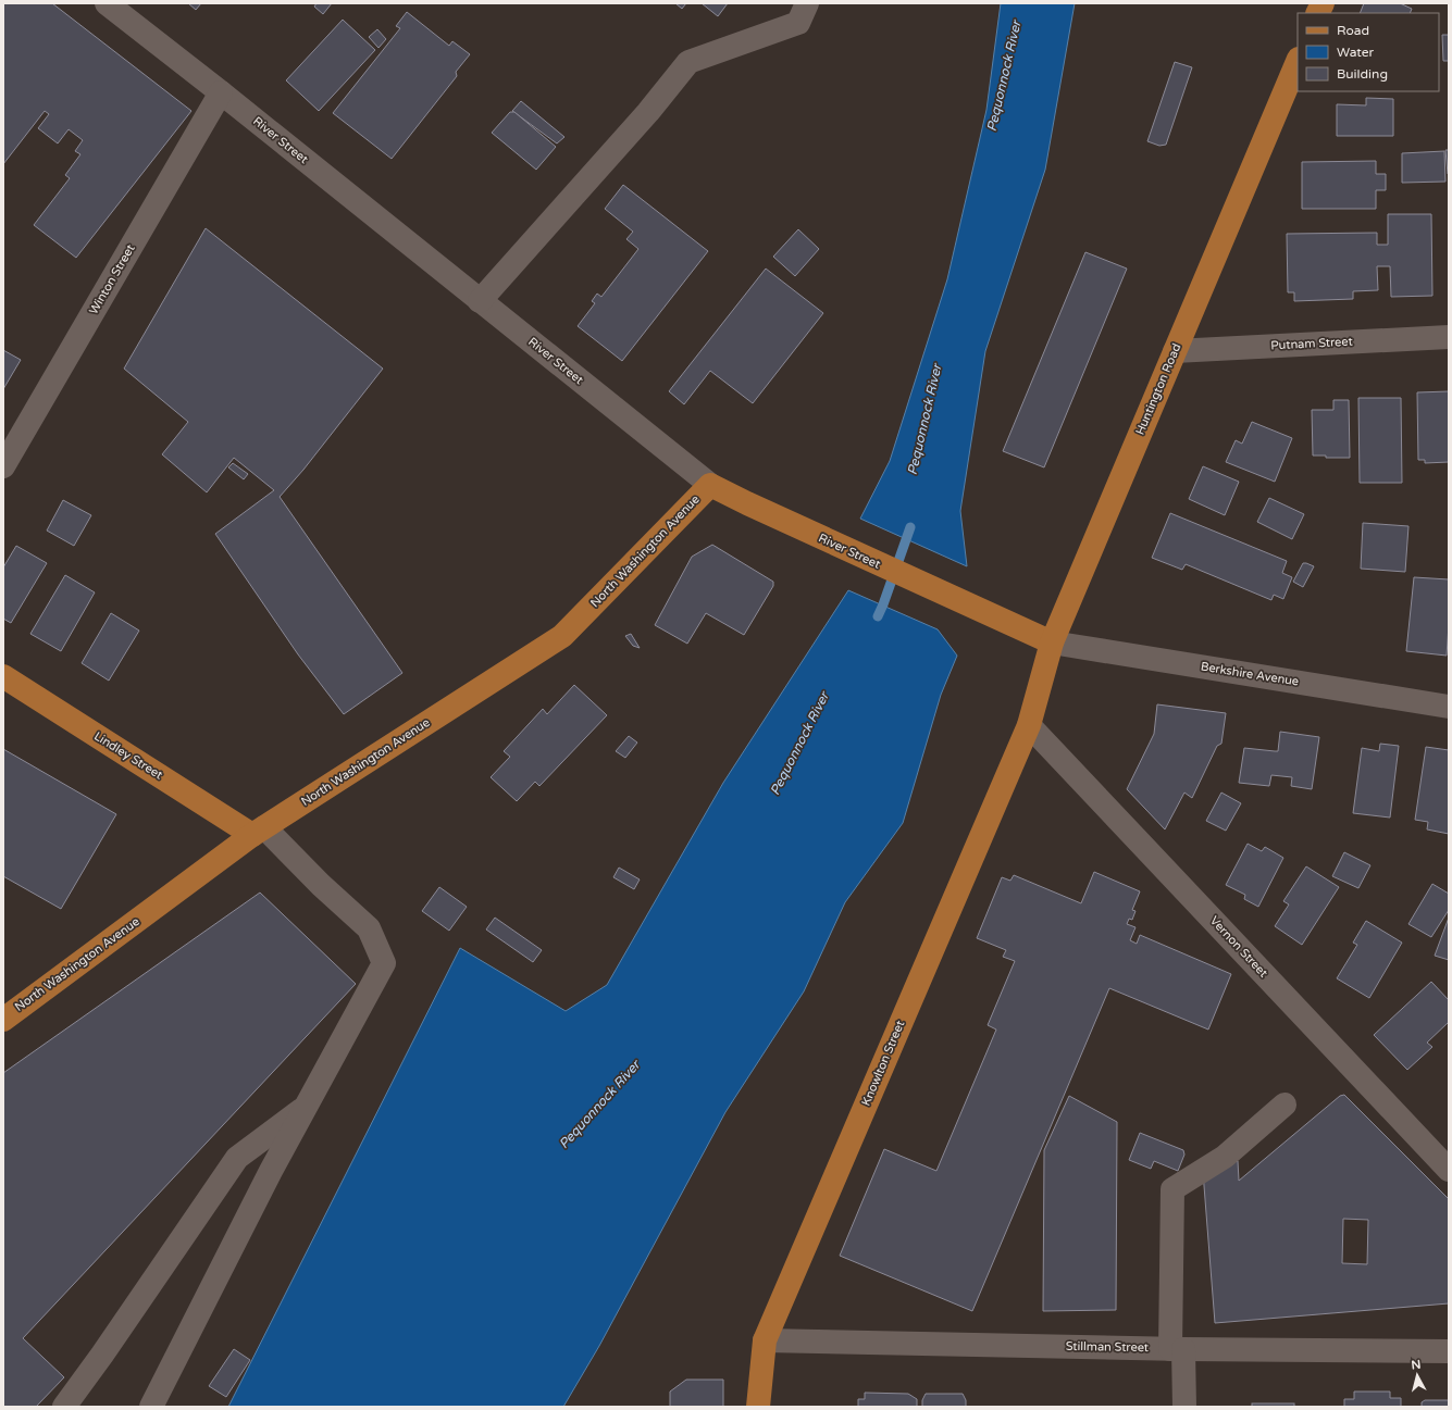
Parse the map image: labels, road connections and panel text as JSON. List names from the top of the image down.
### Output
{
  "streets": {
    "main road": [
      "River Street",
      "Huntington Road",
      "North Washington Avenue",
      "Lindley Street",
      "Knowlton Street"
    ],
    "street": [
      "Winton Street",
      "Putnam Street",
      "Berkshire Avenue",
      "Vernon Street",
      "Stillman Street"
    ]
  },
  "crossings": [
    ["River Street", "Winton Street"],
    ["River Street", "Huntington Road"],
    ["River Street", "North Washington Avenue"],
    ["River Street", "Berkshire Avenue"],
    ["Putnam Street", "Huntington Road"],
    ["Huntington Road", "Berkshire Avenue"],
    ["Huntington Road", "Vernon Street"],
    ["Huntington Road", "Knowlton Street"],
    ["North Washington Avenue", "Lindley Street"],
    ["Vernon Street", "Knowlton Street"],
    ["Knowlton Street", "Stillman Street"]
  ],
  "water": ["Pequonnock River"],
  "legend": ["Road", "Water", "Building"],
  "north": "top"
}
